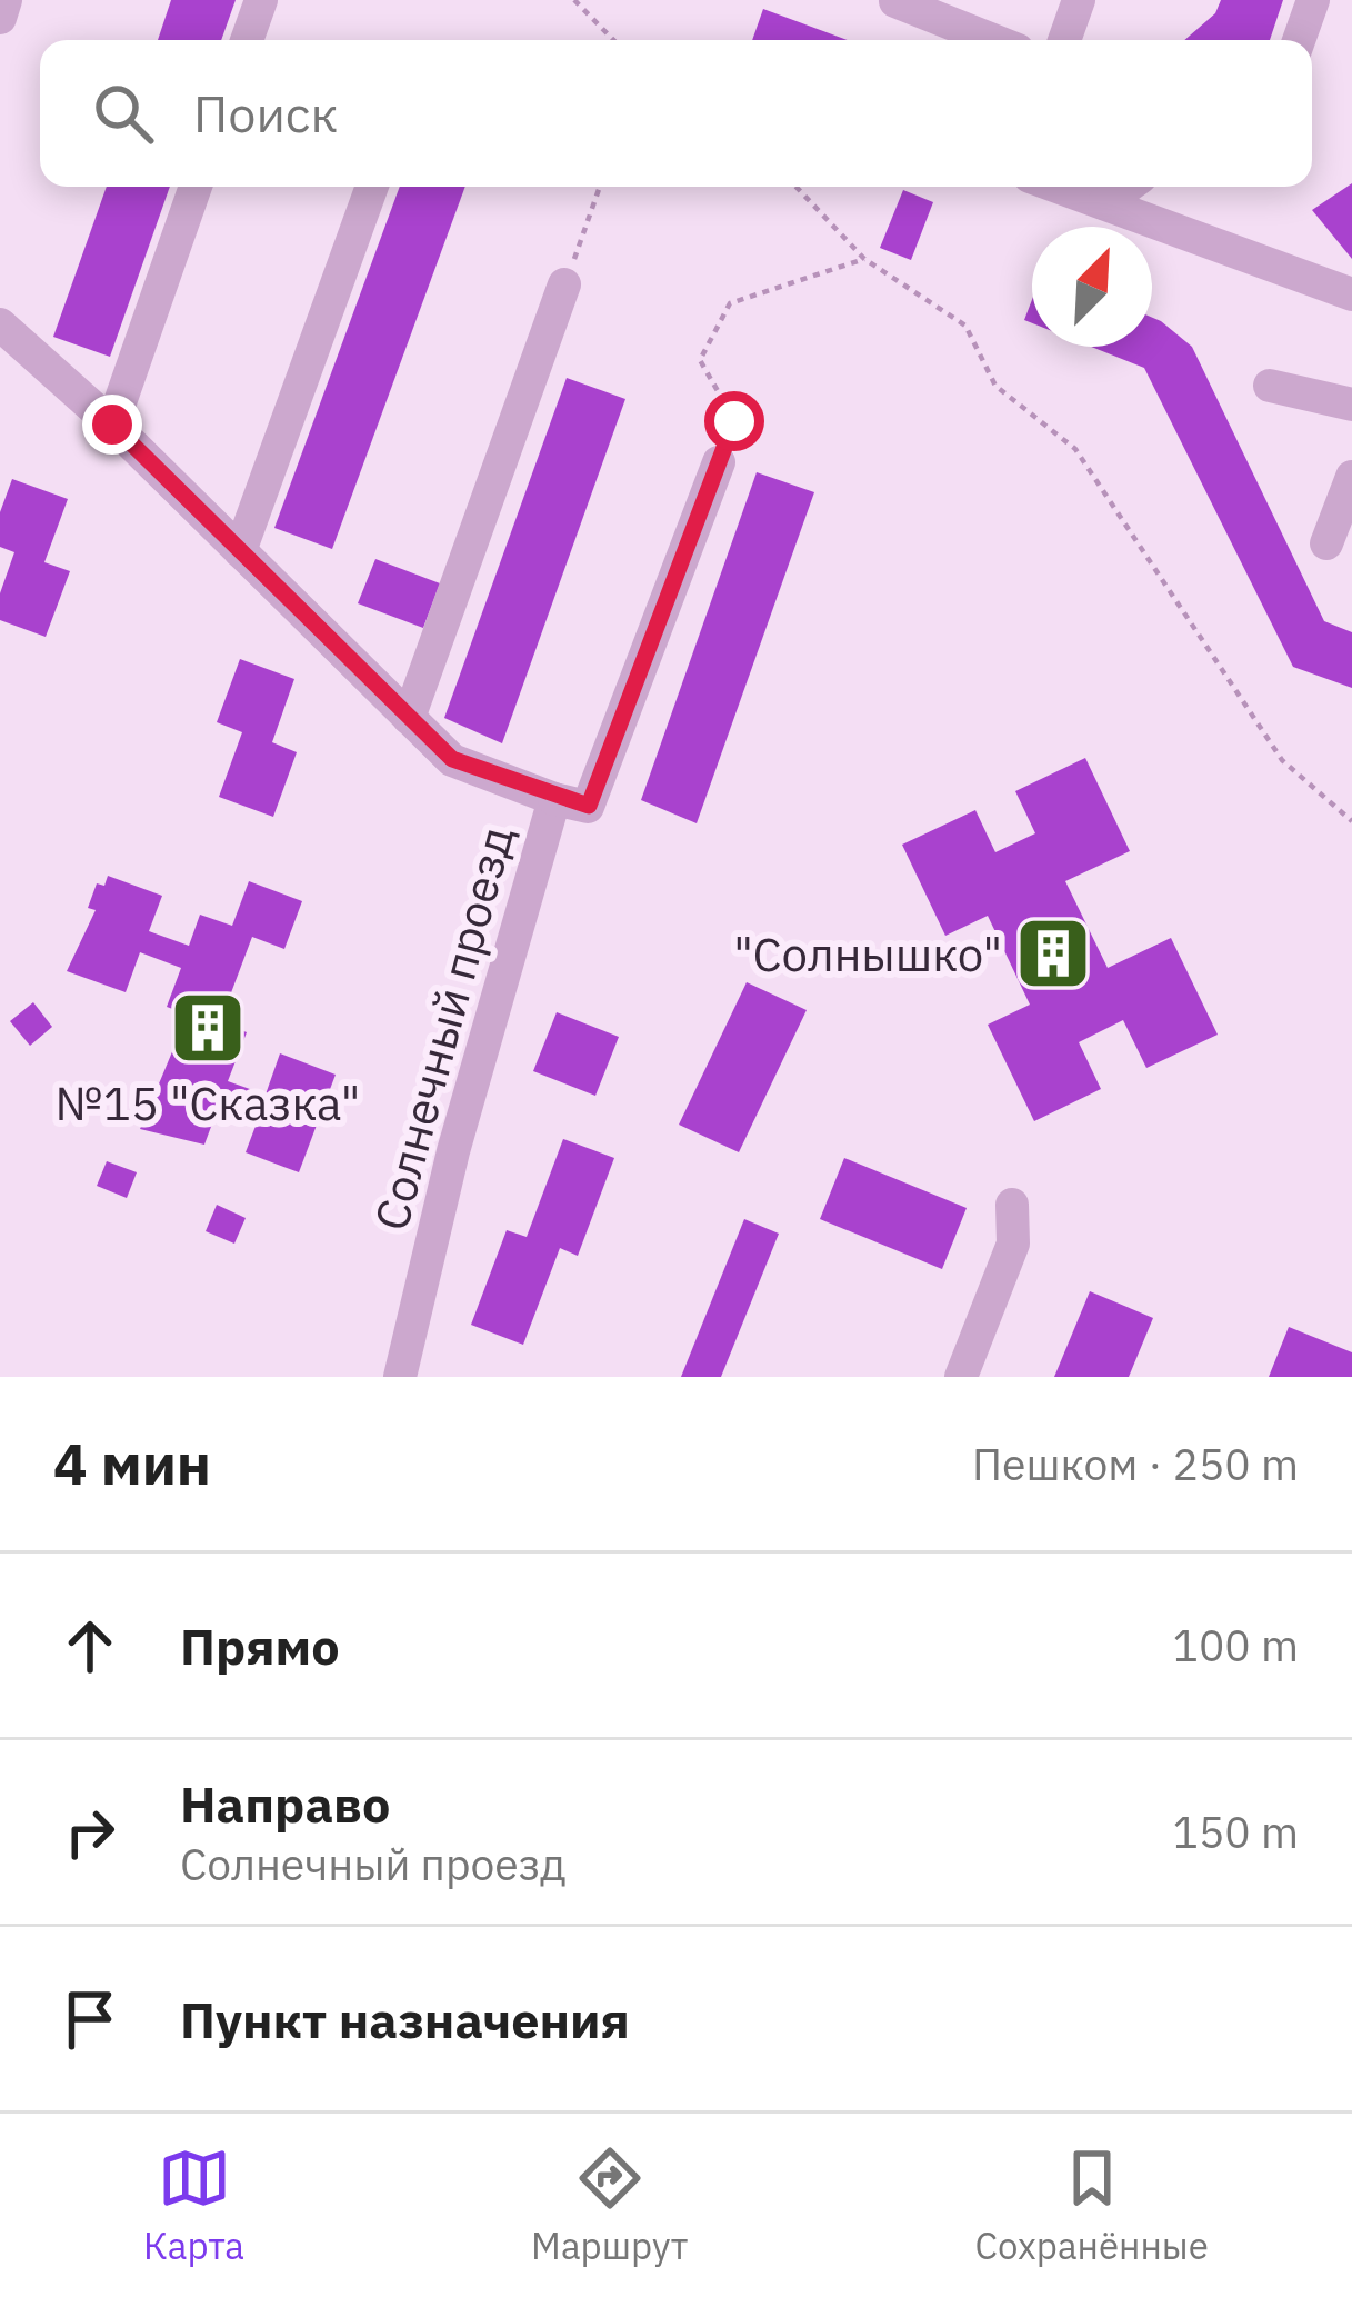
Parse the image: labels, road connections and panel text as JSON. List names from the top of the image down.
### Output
{
  "streets": {
    "street": ["Солнечный проезд"]
  },
  "places": {
    "building": ["\"Солнышко\"", "№15 \"Сказка\""]
  },
  "north": "top right",
  "page": {
    "search": "Поиск",
    "heading": ["4 мин", "Пешком · 250 m"],
    "list": [
      ["Прямо", "100 m"],
      ["Направо", "Солнечный проезд", "150 m"],
      "Пункт назначения"
    ],
    "nav": ["Карта", "Маршрут", "Сохранённые"]
  }
}
